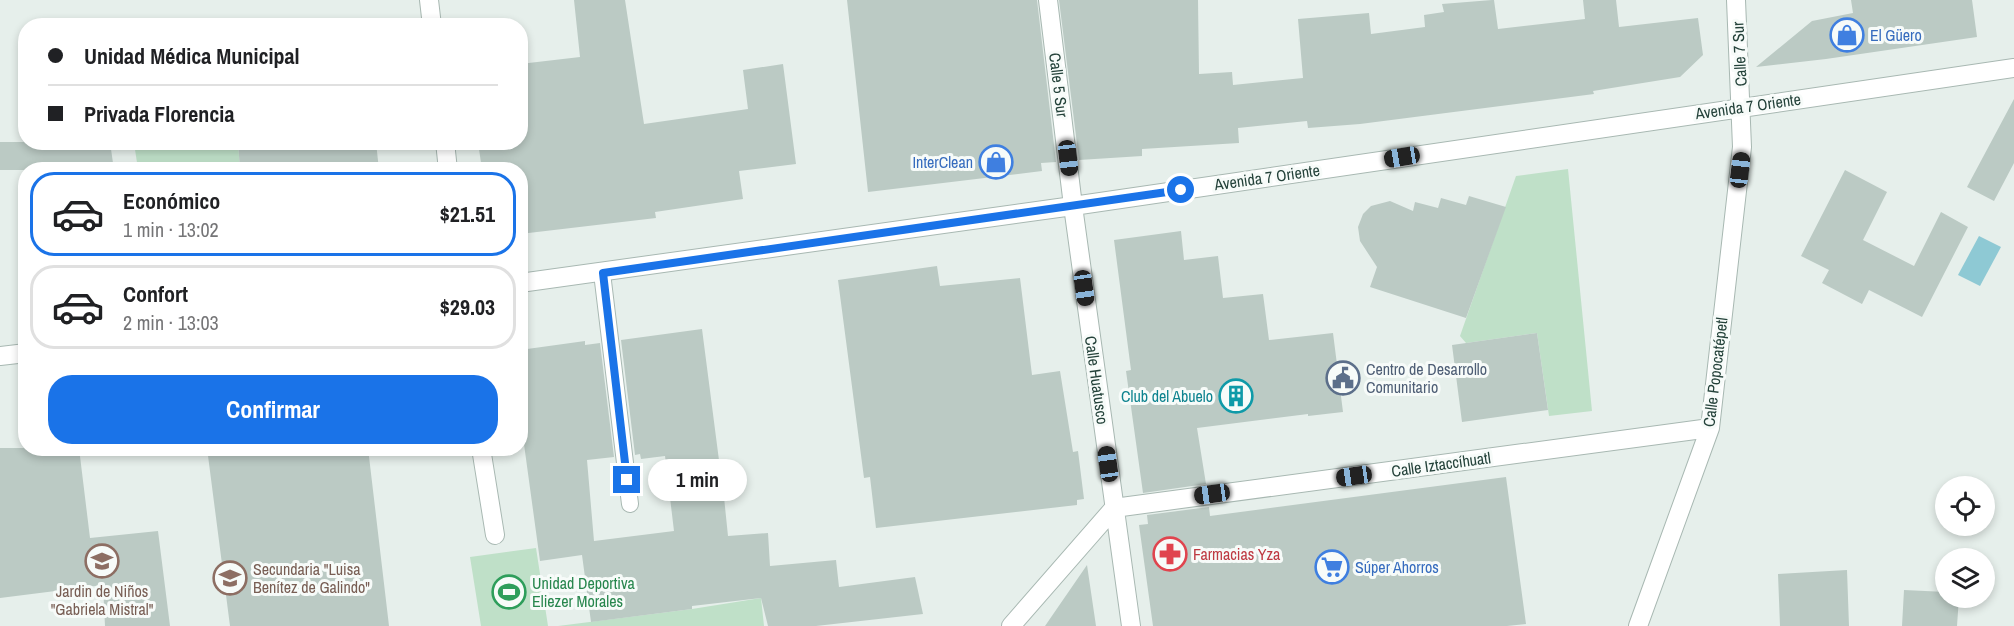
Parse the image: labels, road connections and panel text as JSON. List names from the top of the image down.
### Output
{
  "streets": {
    "street": [
      "Calle 7 Sur",
      "Calle 5 Sur",
      "Avenida 7 Oriente",
      "Calle Popocatépetl",
      "Calle Huatusco",
      "Calle Iztaccíhuatl"
    ]
  },
  "crossings": [
    ["Calle 7 Sur", "Avenida 7 Oriente"],
    ["Calle 7 Sur", "Calle Popocatépetl"],
    ["Calle 5 Sur", "Avenida 7 Oriente"],
    ["Calle 5 Sur", "Calle Huatusco"],
    ["Avenida 7 Oriente", "Calle Popocatépetl"],
    ["Avenida 7 Oriente", "Calle Huatusco"],
    ["Calle Popocatépetl", "Calle Iztaccíhuatl"],
    ["Calle Huatusco", "Calle Iztaccíhuatl"]
  ],
  "places": {
    "shop": ["El Güero", "InterClean"],
    "public building": ["Centro de Desarrollo Comunitario"],
    "building": ["Club del Abuelo"],
    "pharmacy": ["Farmacias Yza"],
    "school or university": ["Jardin de Niños \"Gabriela Mistral\"", "Secundaria \"Luisa Benítez de Galindo\""],
    "supermarket": ["Súper Ahorros"],
    "sports": ["Unidad Deportiva Eliezer Morales"]
  },
  "page": {
    "banner": ["Unidad Médica Municipal", "Privada Florencia"],
    "list": [
      {
        "name": "Económico",
        "note": "1 min · 13:02",
        "value": "$21.51"
      },
      {
        "name": "Confort",
        "note": "2 min · 13:03",
        "value": "$29.03"
      }
    ],
    "buttons": "Confirmar",
    "bubble": "1 min"
  }
}
